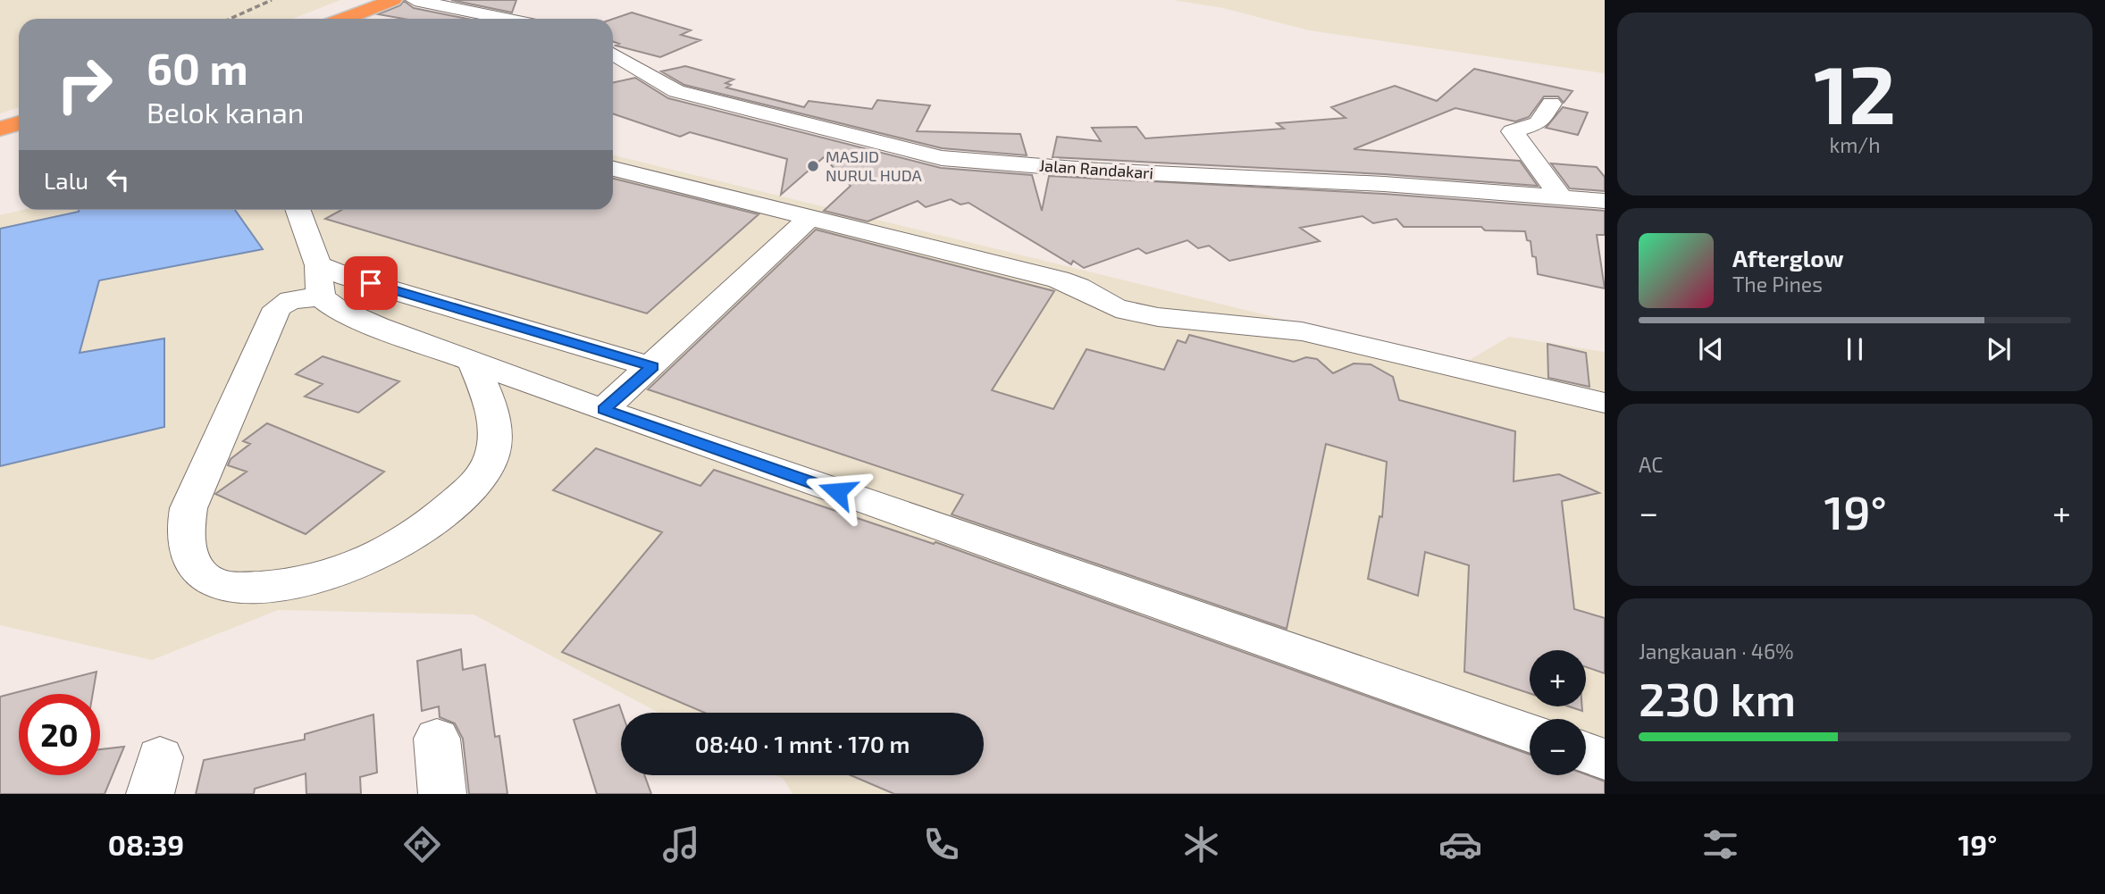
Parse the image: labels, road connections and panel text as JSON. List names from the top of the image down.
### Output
{
  "streets": {
    "street": ["Jalan Randakari"]
  },
  "places": ["MASJID NURUL HUDA"],
  "page": {
    "tile": [
      ["12", "km/h"],
      "AC",
      ["Jangkauan · 46%", "230 km"]
    ],
    "turn": ["60 m", "Belok kanan"],
    "then": "Lalu",
    "song": ["Afterglow", "The Pines"],
    "heat": ["−", "19°", "+"],
    "map_buttons": ["+", "−"],
    "limit": "20",
    "trip": "08:40 · 1 mnt · 170 m",
    "tabs": ["08:39", "19°"]
  }
}
